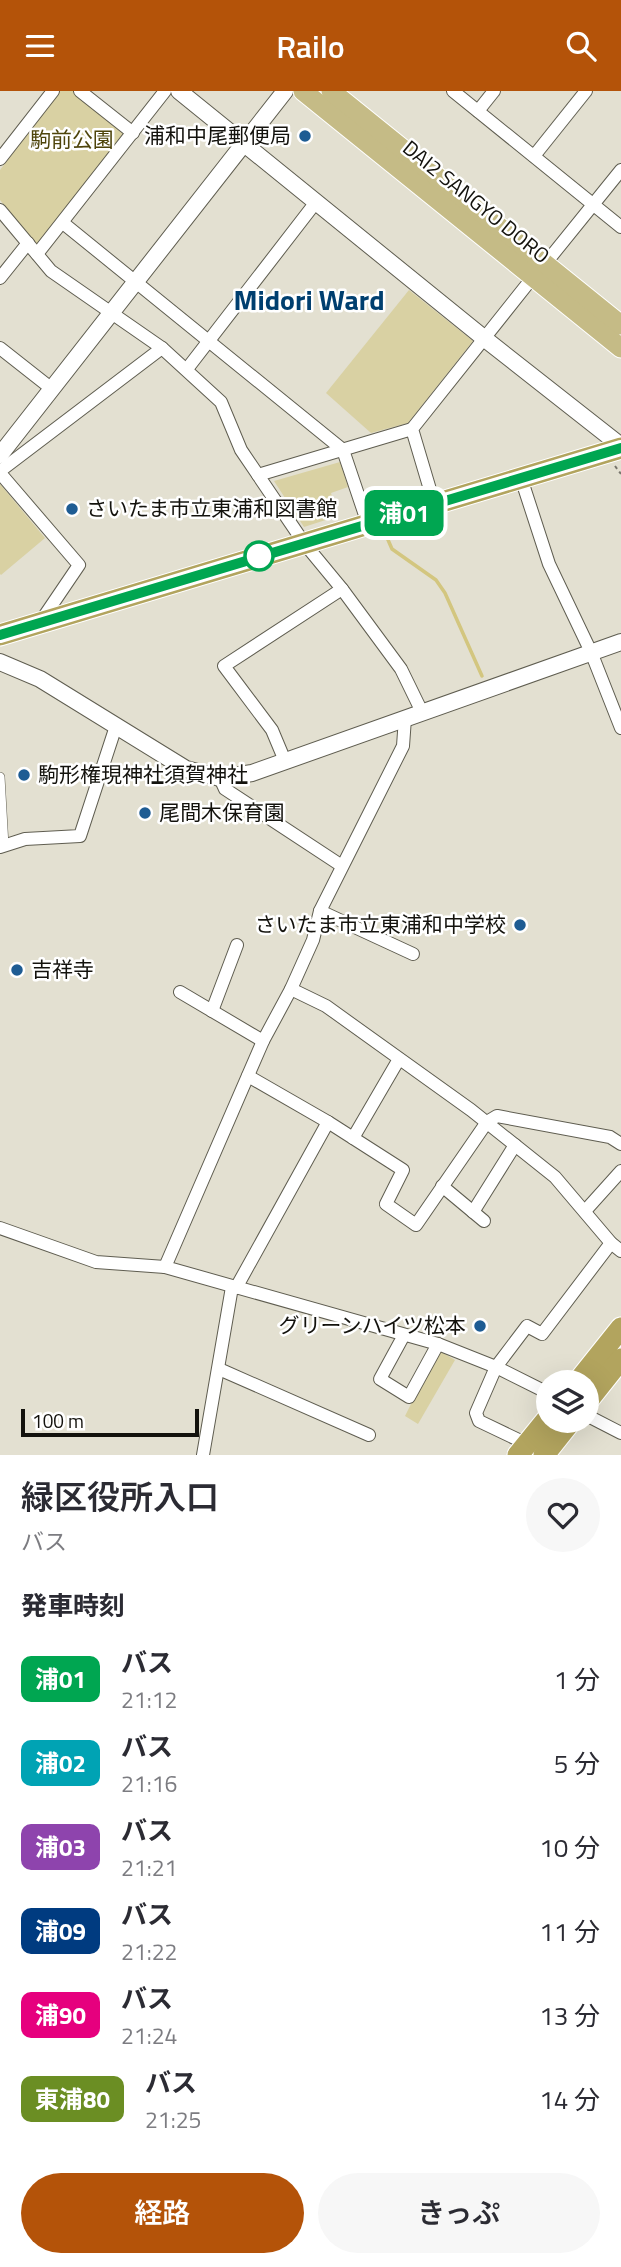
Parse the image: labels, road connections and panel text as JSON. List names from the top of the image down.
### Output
{
  "streets": {
    "main road": ["DAI2 SANGYO DORO"]
  },
  "districts": ["Midori Ward"],
  "parks": ["駒前公園"],
  "places": [
    "浦和中尾郵便局",
    "さいたま市立東浦和図書館",
    "駒形権現神社須賀神社",
    "尾間木保育園",
    "さいたま市立東浦和中学校",
    "吉祥寺",
    "グリーンハイツ松本"
  ],
  "lines": ["bus line 浦01"],
  "scale_bar": "100 m",
  "page": {
    "header": "Railo",
    "on_map": "浦01",
    "scale": "100 m",
    "heading": [
      ["緑区役所入口", "バス"],
      "発車時刻"
    ],
    "list": [
      {
        "mark": "浦01",
        "name": "バス",
        "note": "21:12",
        "value": "1 分"
      },
      {
        "mark": "浦02",
        "name": "バス",
        "note": "21:16",
        "value": "5 分"
      },
      {
        "mark": "浦03",
        "name": "バス",
        "note": "21:21",
        "value": "10 分"
      },
      {
        "mark": "浦09",
        "name": "バス",
        "note": "21:22",
        "value": "11 分"
      },
      {
        "mark": "浦90",
        "name": "バス",
        "note": "21:24",
        "value": "13 分"
      },
      {
        "mark": "東浦80",
        "name": "バス",
        "note": "21:25",
        "value": "14 分"
      }
    ],
    "buttons": ["経路", "きっぷ"]
  }
}
